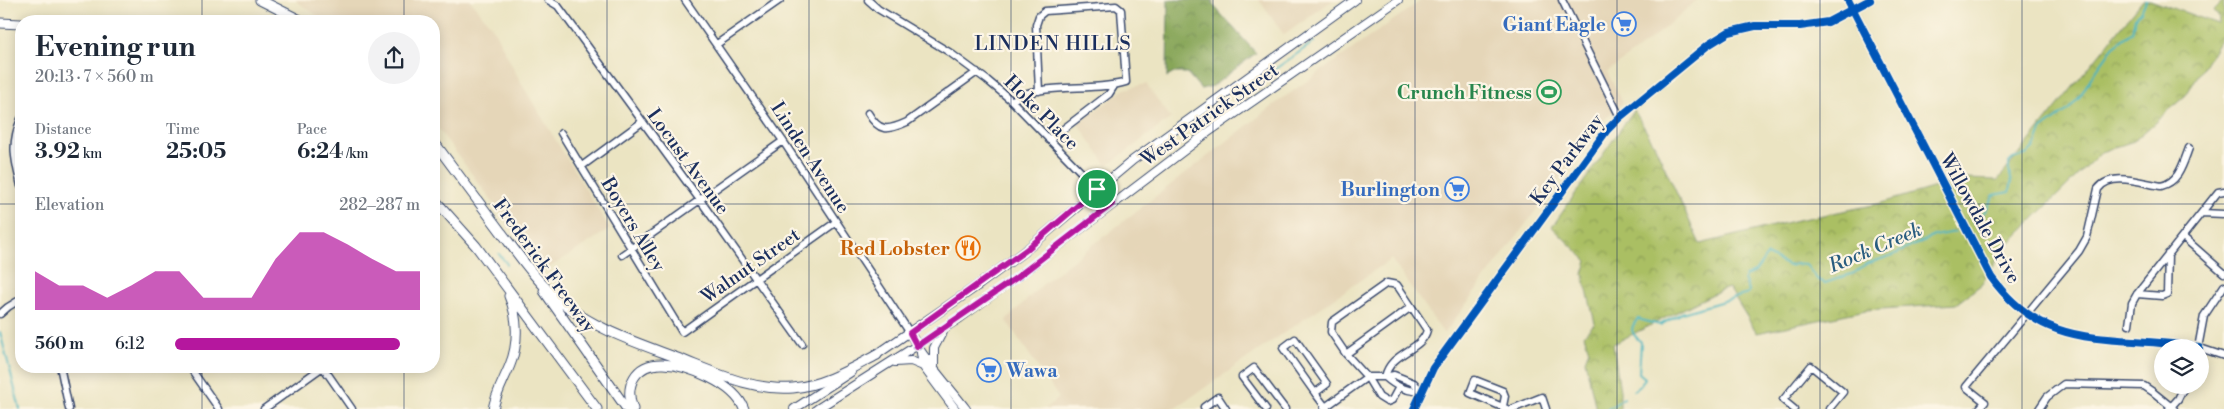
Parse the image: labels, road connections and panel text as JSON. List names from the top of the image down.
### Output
{
  "streets": {
    "highway": ["Frederick Freeway"],
    "main road": ["West Patrick Street"],
    "street": [
      "Hoke Place",
      "Linden Avenue",
      "Key Parkway",
      "Locust Avenue",
      "Willowdale Drive",
      "Boyers Alley",
      "Walnut Street"
    ]
  },
  "crossings": [
    ["Hoke Place", "West Patrick Street"],
    ["West Patrick Street", "Linden Avenue"],
    ["Linden Avenue", "Walnut Street"],
    ["Key Parkway", "Willowdale Drive"],
    ["Locust Avenue", "Walnut Street"],
    ["Boyers Alley", "Walnut Street"]
  ],
  "districts": ["LINDEN HILLS"],
  "water": ["Rock Creek"],
  "places": {
    "supermarket": ["Giant Eagle", "Burlington", "Wawa"],
    "sports": ["Crunch Fitness"],
    "restaurant": ["Red Lobster"]
  },
  "page": {
    "heading": ["Evening run", "20:13 · 7 × 560 m"],
    "stats": [
      ["Distance", "3.92 km"],
      ["Time", "25:05"],
      ["Pace", "6:24 /km"]
    ],
    "chart": ["Elevation", "282–287 m"],
    "list": [
      {
        "name": "560 m",
        "note": "6:12"
      }
    ]
  }
}
